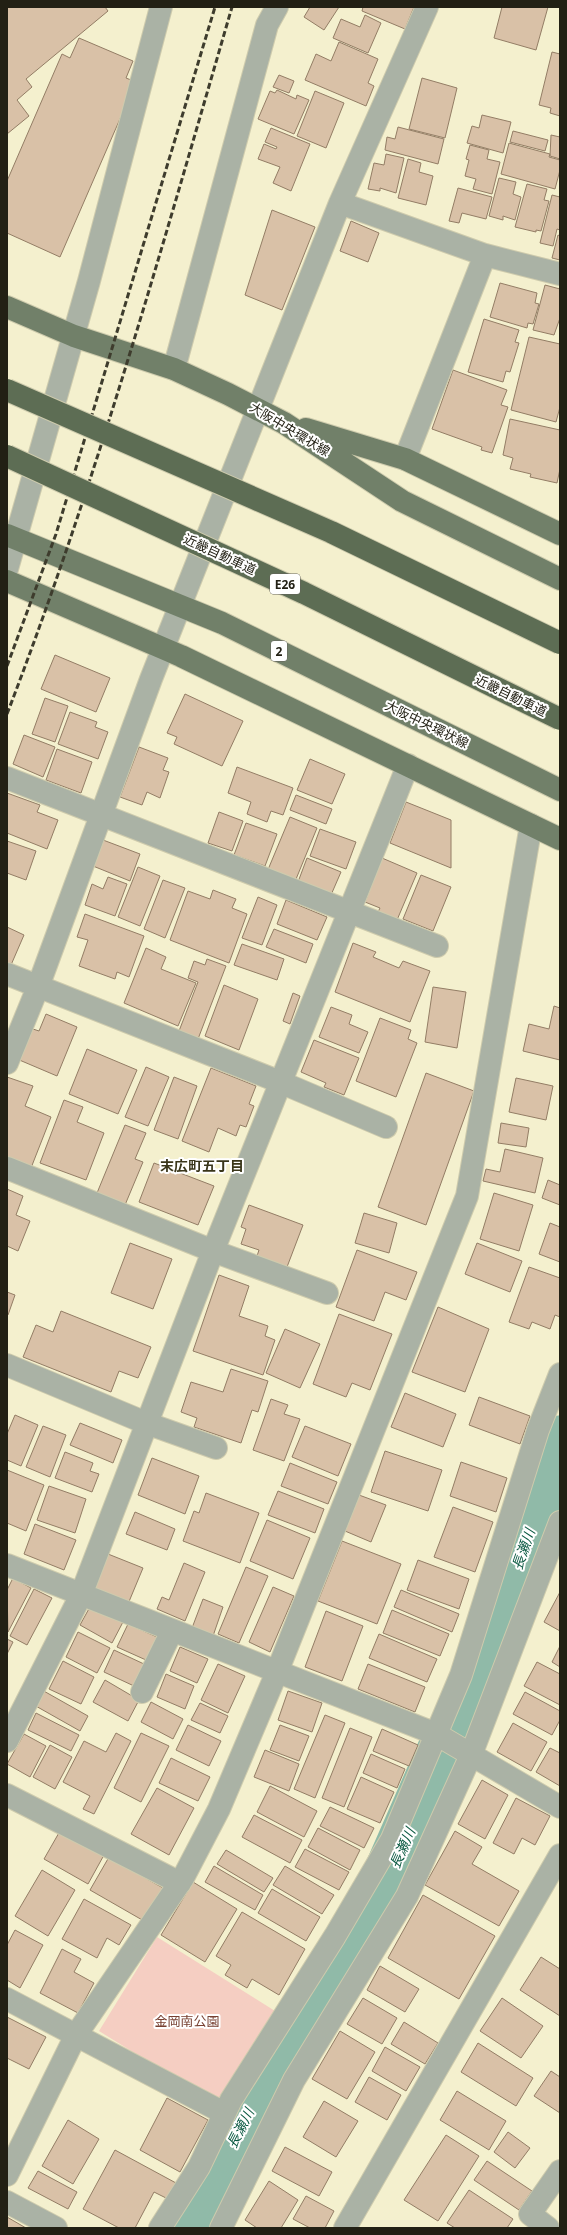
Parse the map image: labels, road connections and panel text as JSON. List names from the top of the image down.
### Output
{
  "streets": {
    "highway": ["近畿自動車道", "E26"],
    "main road": ["大阪中央環状線", "2"]
  },
  "districts": ["末広町五丁目"],
  "water": ["長瀬川"],
  "parks": ["金岡南公園"]
}
